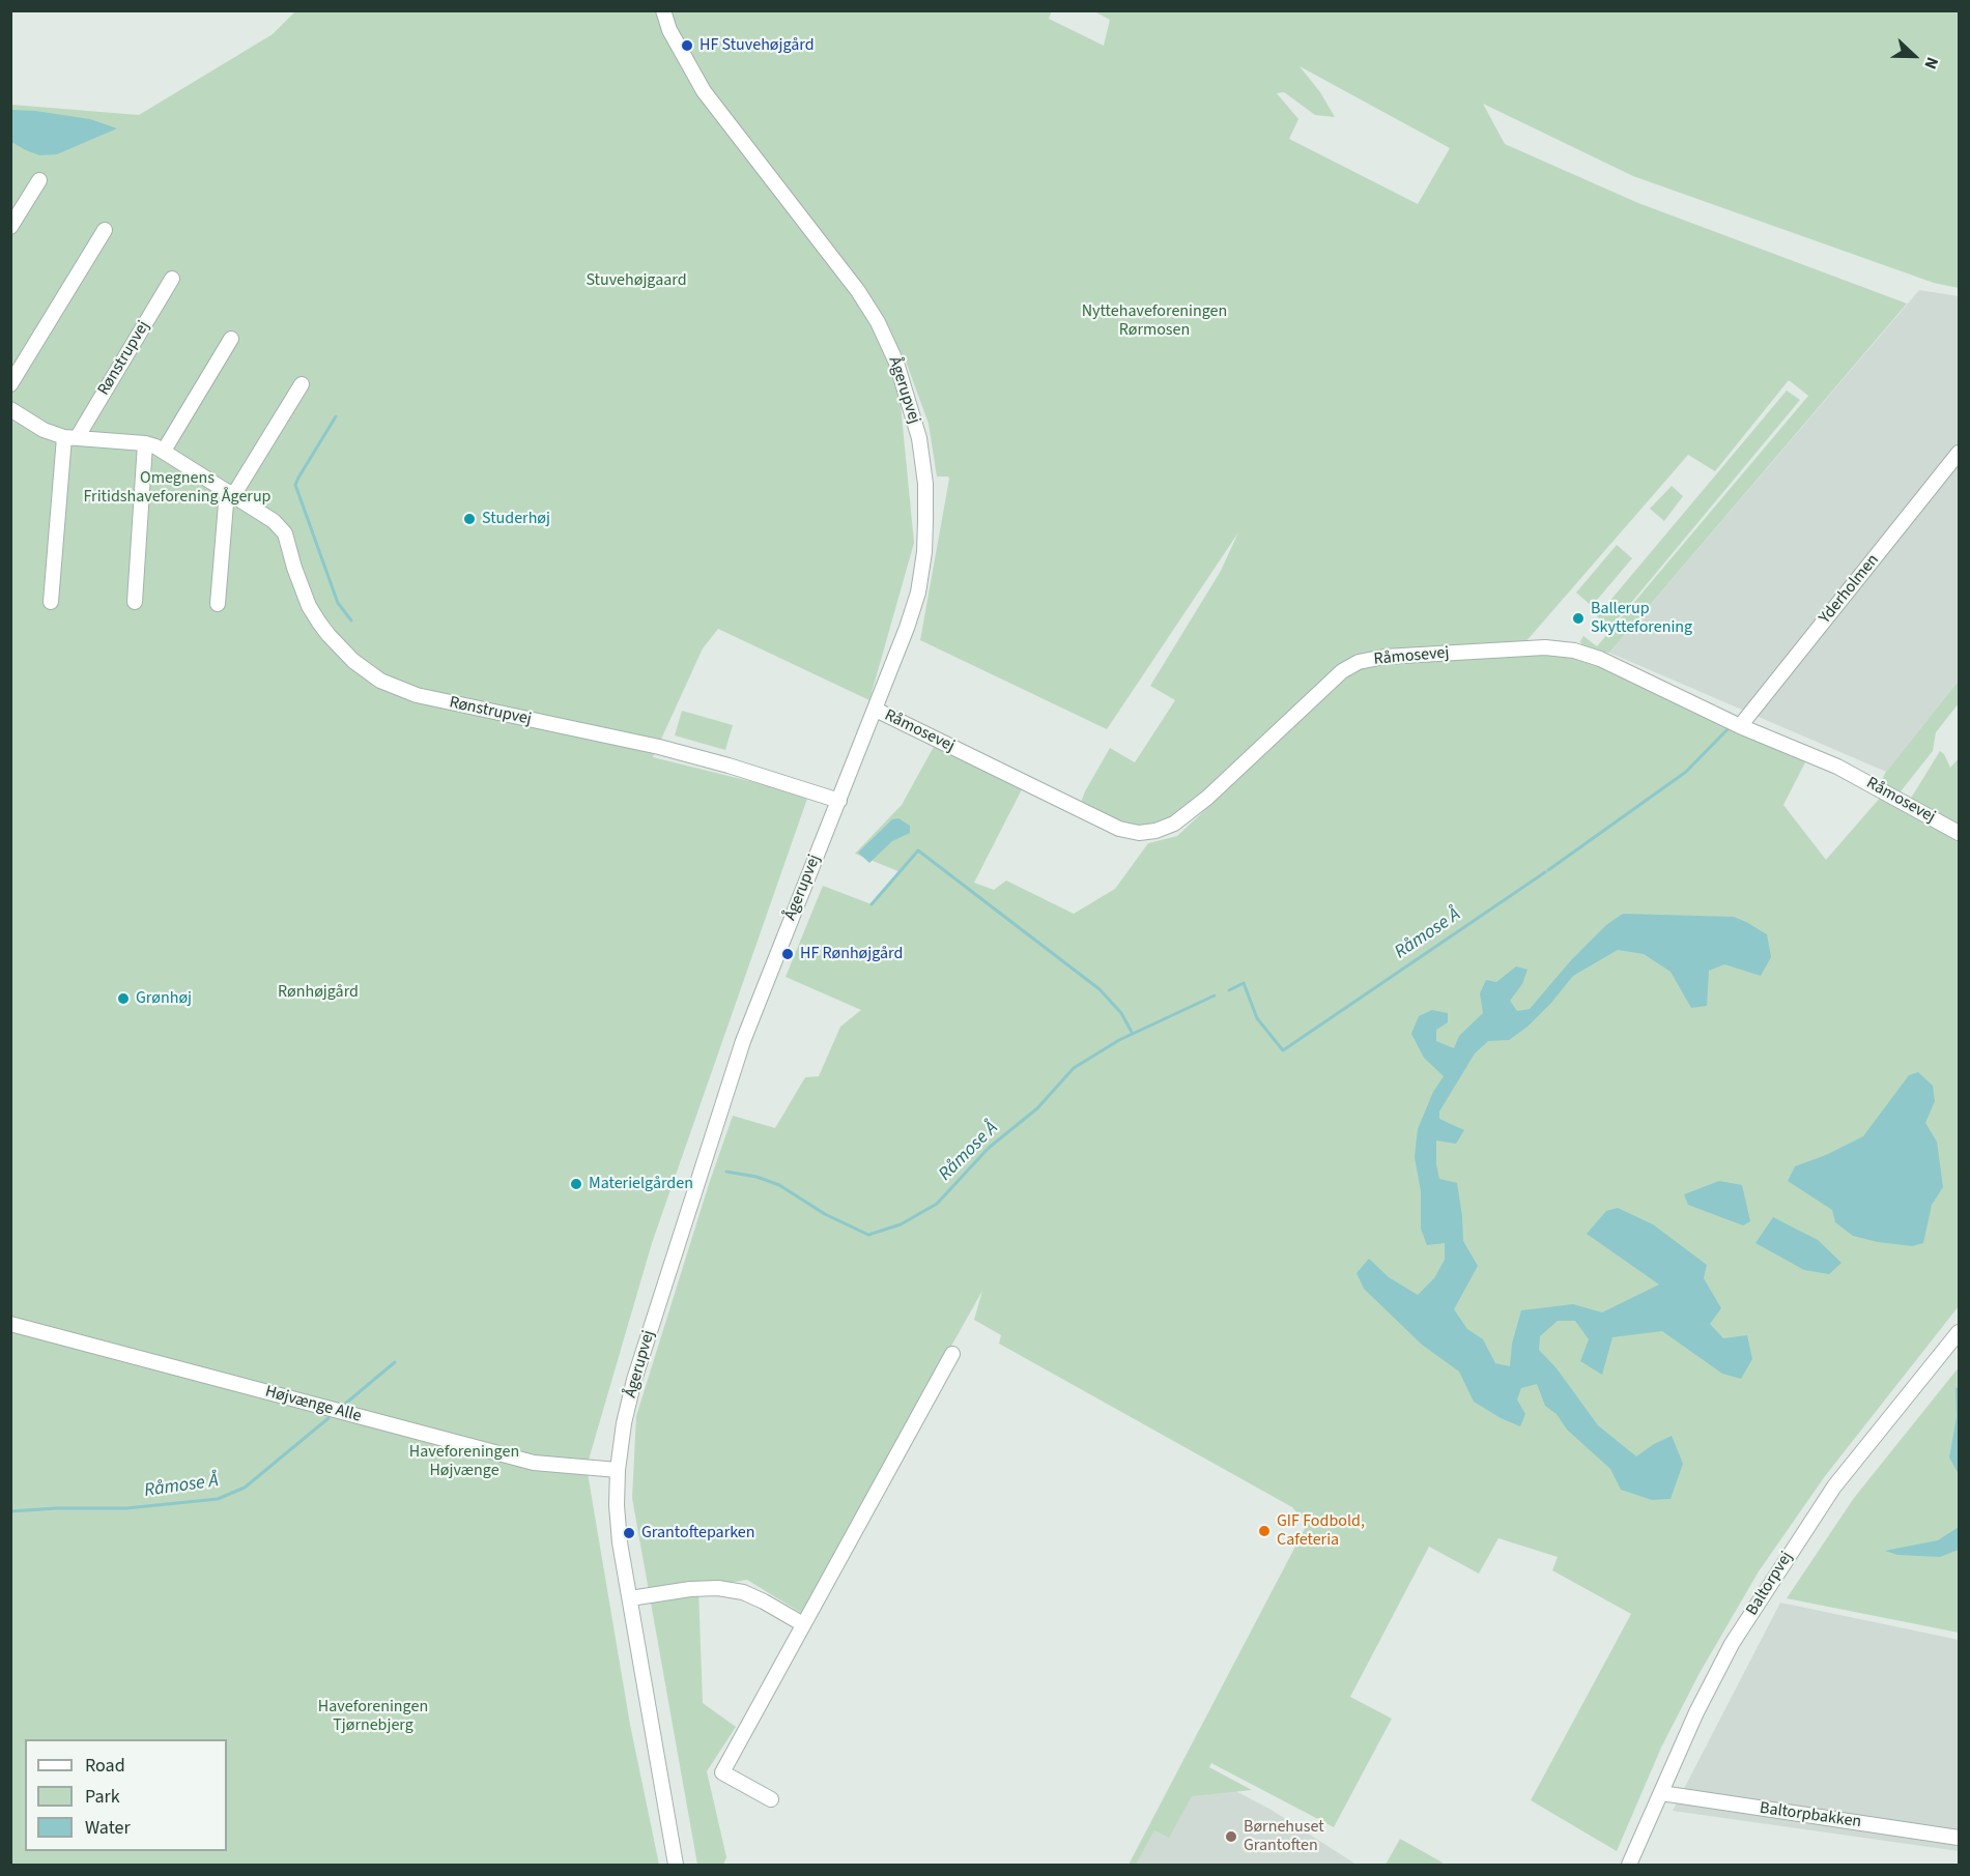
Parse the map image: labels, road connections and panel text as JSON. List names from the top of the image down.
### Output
{
  "streets": {
    "street": [
      "Rønstrupvej",
      "Ågerupvej",
      "Yderholmen",
      "Råmosevej",
      "Højvænge Alle",
      "Baltorpvej",
      "Baltorpbakken"
    ]
  },
  "crossings": [
    ["Rønstrupvej", "Ågerupvej"],
    ["Ågerupvej", "Råmosevej"],
    ["Ågerupvej", "Højvænge Alle"],
    ["Yderholmen", "Råmosevej"],
    ["Baltorpvej", "Baltorpbakken"]
  ],
  "water": ["Råmose Å"],
  "parks": [
    "Stuvehøjgaard",
    "Nyttehaveforeningen Rørmosen",
    "Omegnens Fritidshaveforening Ågerup",
    "Rønhøjgård",
    "Haveforeningen Højvænge",
    "Haveforeningen Tjørnebjerg"
  ],
  "places": [
    "HF Stuvehøjgård",
    "Studerhøj",
    "Ballerup Skytteforening",
    "HF Rønhøjgård",
    "Grønhøj",
    "Materielgården",
    "GIF Fodbold, Cafeteria",
    "Grantofteparken",
    "Børnehuset Grantoften"
  ],
  "legend": ["Road", "Park", "Water"],
  "north": "right"
}
